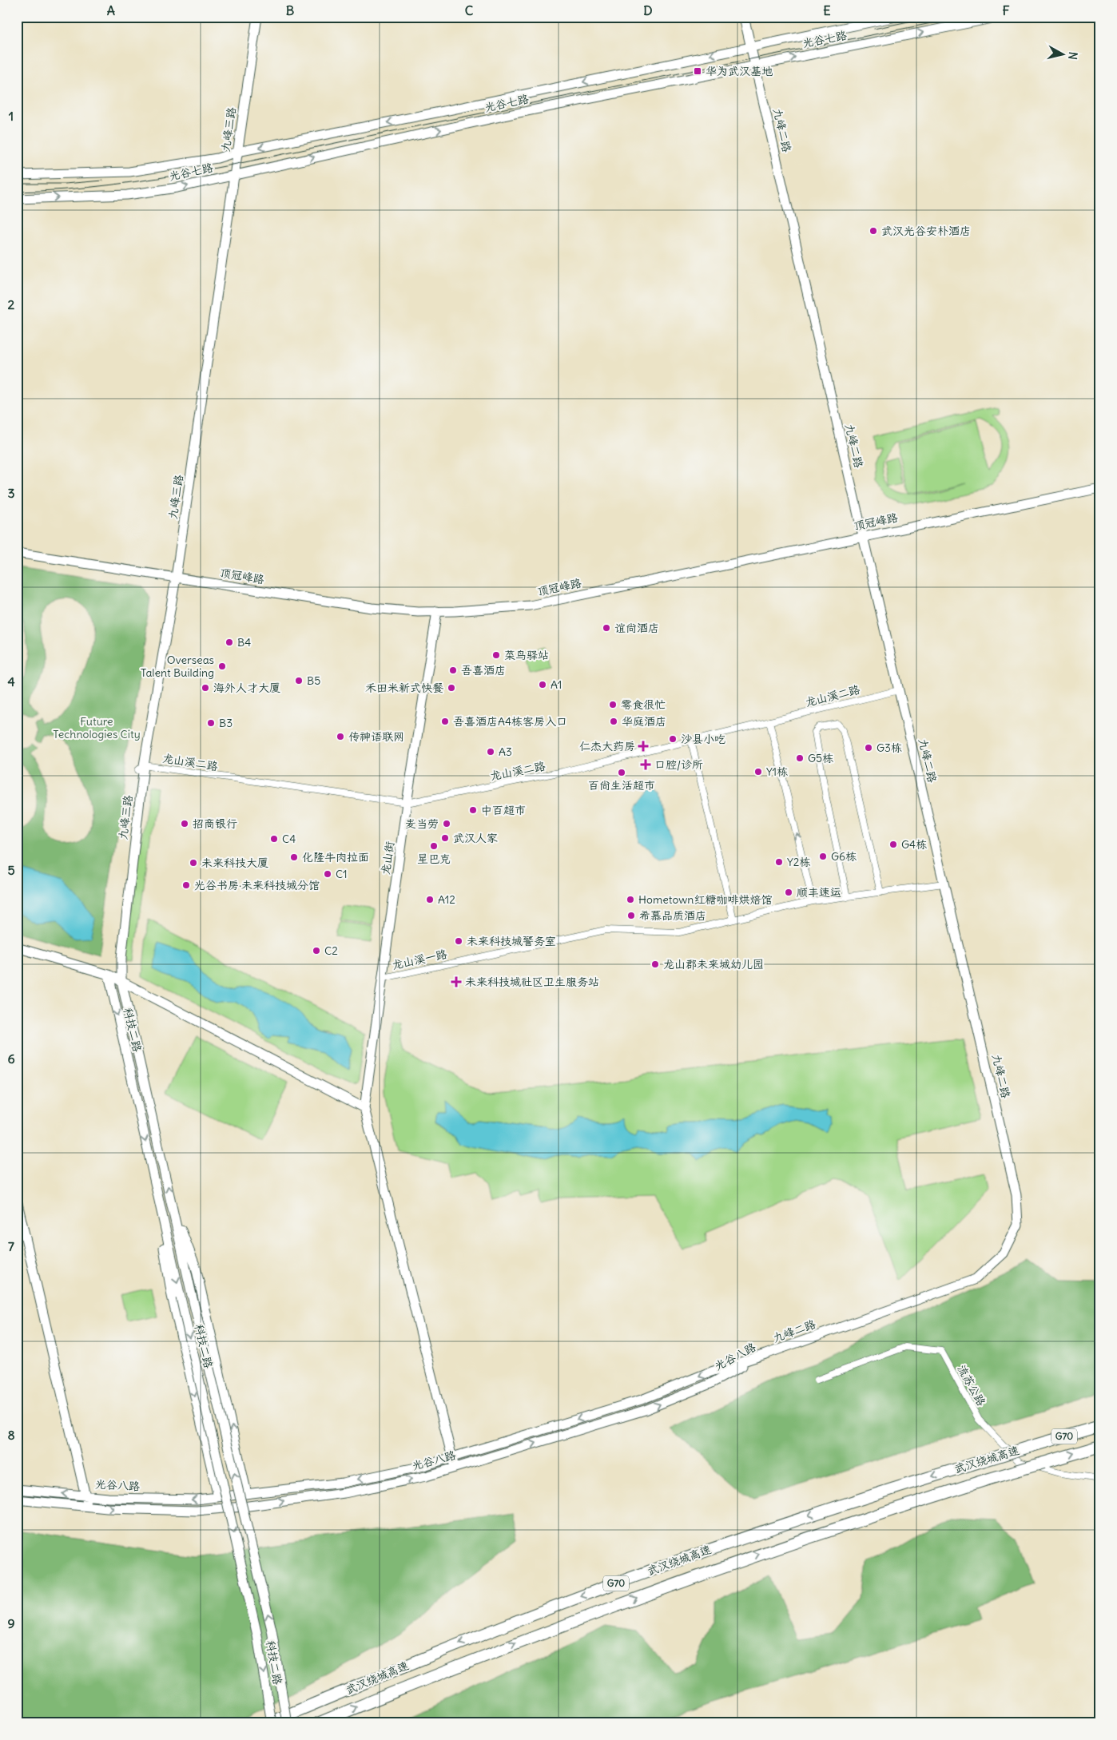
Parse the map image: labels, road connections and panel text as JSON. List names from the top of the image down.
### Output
{
  "streets": {
    "highway": ["G70", "武汉绕城高速"],
    "street": [
      "光谷七路",
      "九峰三路",
      "九峰二路",
      "顶冠峰路",
      "龙山溪二路",
      "龙山街",
      "龙山溪一路",
      "科技二路",
      "光谷八路",
      "流苏公路"
    ]
  },
  "crossings": [
    ["光谷七路", "九峰三路"],
    ["光谷七路", "九峰二路"],
    ["九峰三路", "顶冠峰路"],
    ["九峰三路", "龙山溪二路"],
    ["九峰三路", "科技二路"],
    ["九峰二路", "顶冠峰路"],
    ["九峰二路", "龙山溪二路"],
    ["九峰二路", "龙山溪一路"],
    ["九峰二路", "光谷八路"],
    ["顶冠峰路", "龙山街"],
    ["龙山溪二路", "龙山街"],
    ["龙山街", "龙山溪一路"]
  ],
  "parks": ["Future Technologies City"],
  "places": {
    "transit": ["华为武汉基地"],
    "other": [
      "武汉光谷安朴酒店",
      "谊尚酒店",
      "B4",
      "菜鸟驿站",
      "Overseas Talent Building",
      "吾喜酒店",
      "B5",
      "A1",
      "海外人才大厦",
      "禾田米新式快餐",
      "零食很忙",
      "吾喜酒店A4栋客房入口",
      "华庭酒店",
      "B3",
      "传神语联网",
      "沙县小吃",
      "G3栋",
      "A3",
      "G5栋",
      "Y1栋",
      "百尚生活超市",
      "中百超市",
      "招商银行",
      "麦当劳",
      "武汉人家",
      "C4",
      "G4栋",
      "星巴克",
      "G6栋",
      "化隆牛肉拉面",
      "Y2栋",
      "未来科技大厦",
      "C1",
      "光谷书房·未来科技城分馆",
      "顺丰速运",
      "A12",
      "Hometown红糖咖啡烘焙馆",
      "希慕品质酒店",
      "未来科技城警务室",
      "C2",
      "龙山郡未来城幼儿园"
    ],
    "health": ["仁杰大药房", "口腔/诊所", "未来科技城社区卫生服务站"]
  },
  "north": "right",
  "grid": {
    "columns": [
      "A",
      "B",
      "C",
      "D",
      "E",
      "F"
    ],
    "rows": [
      "1",
      "2",
      "3",
      "4",
      "5",
      "6",
      "7",
      "8",
      "9"
    ]
  }
}
